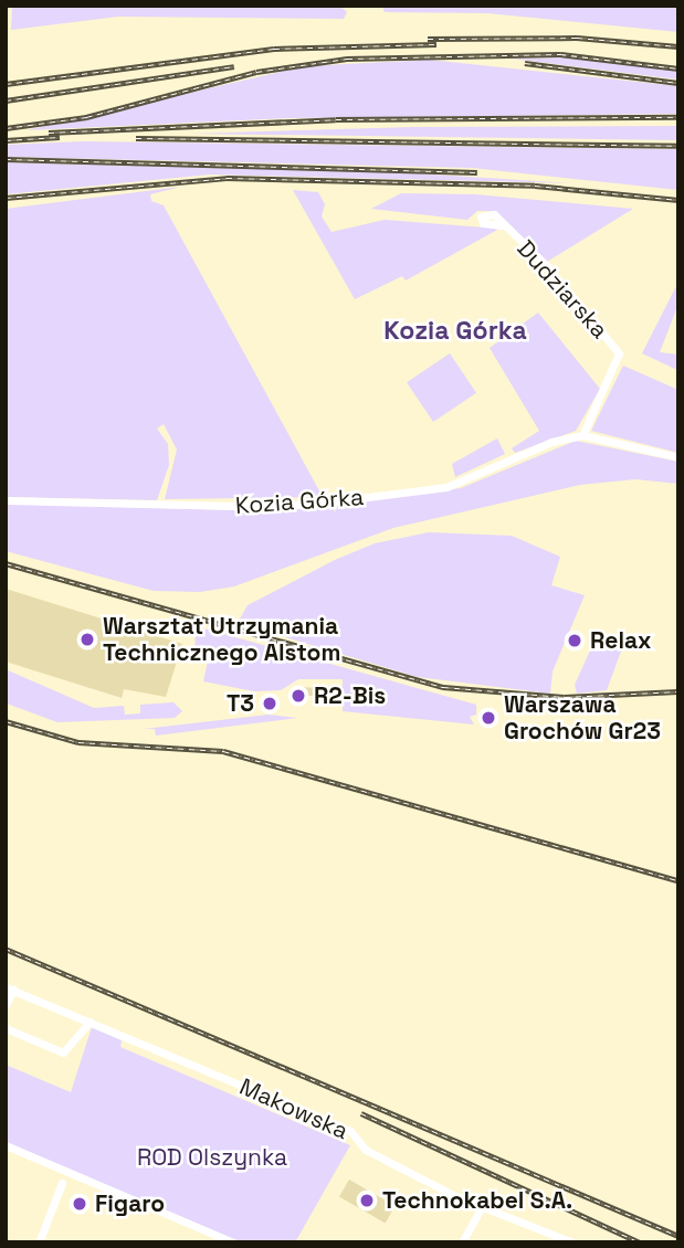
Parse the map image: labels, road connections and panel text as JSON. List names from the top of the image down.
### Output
{
  "streets": {
    "street": ["Dudziarska", "Kozia Górka", "Makowska"]
  },
  "crossings": [
    ["Dudziarska", "Kozia Górka"]
  ],
  "districts": ["Kozia Górka"],
  "parks": ["ROD Olszynka"],
  "places": [
    "Warsztat Utrzymania Technicznego Alstom",
    "Relax",
    "R2-Bis",
    "T3",
    "Warszawa Grochów Gr23",
    "Technokabel S.A.",
    "Figaro"
  ]
}
